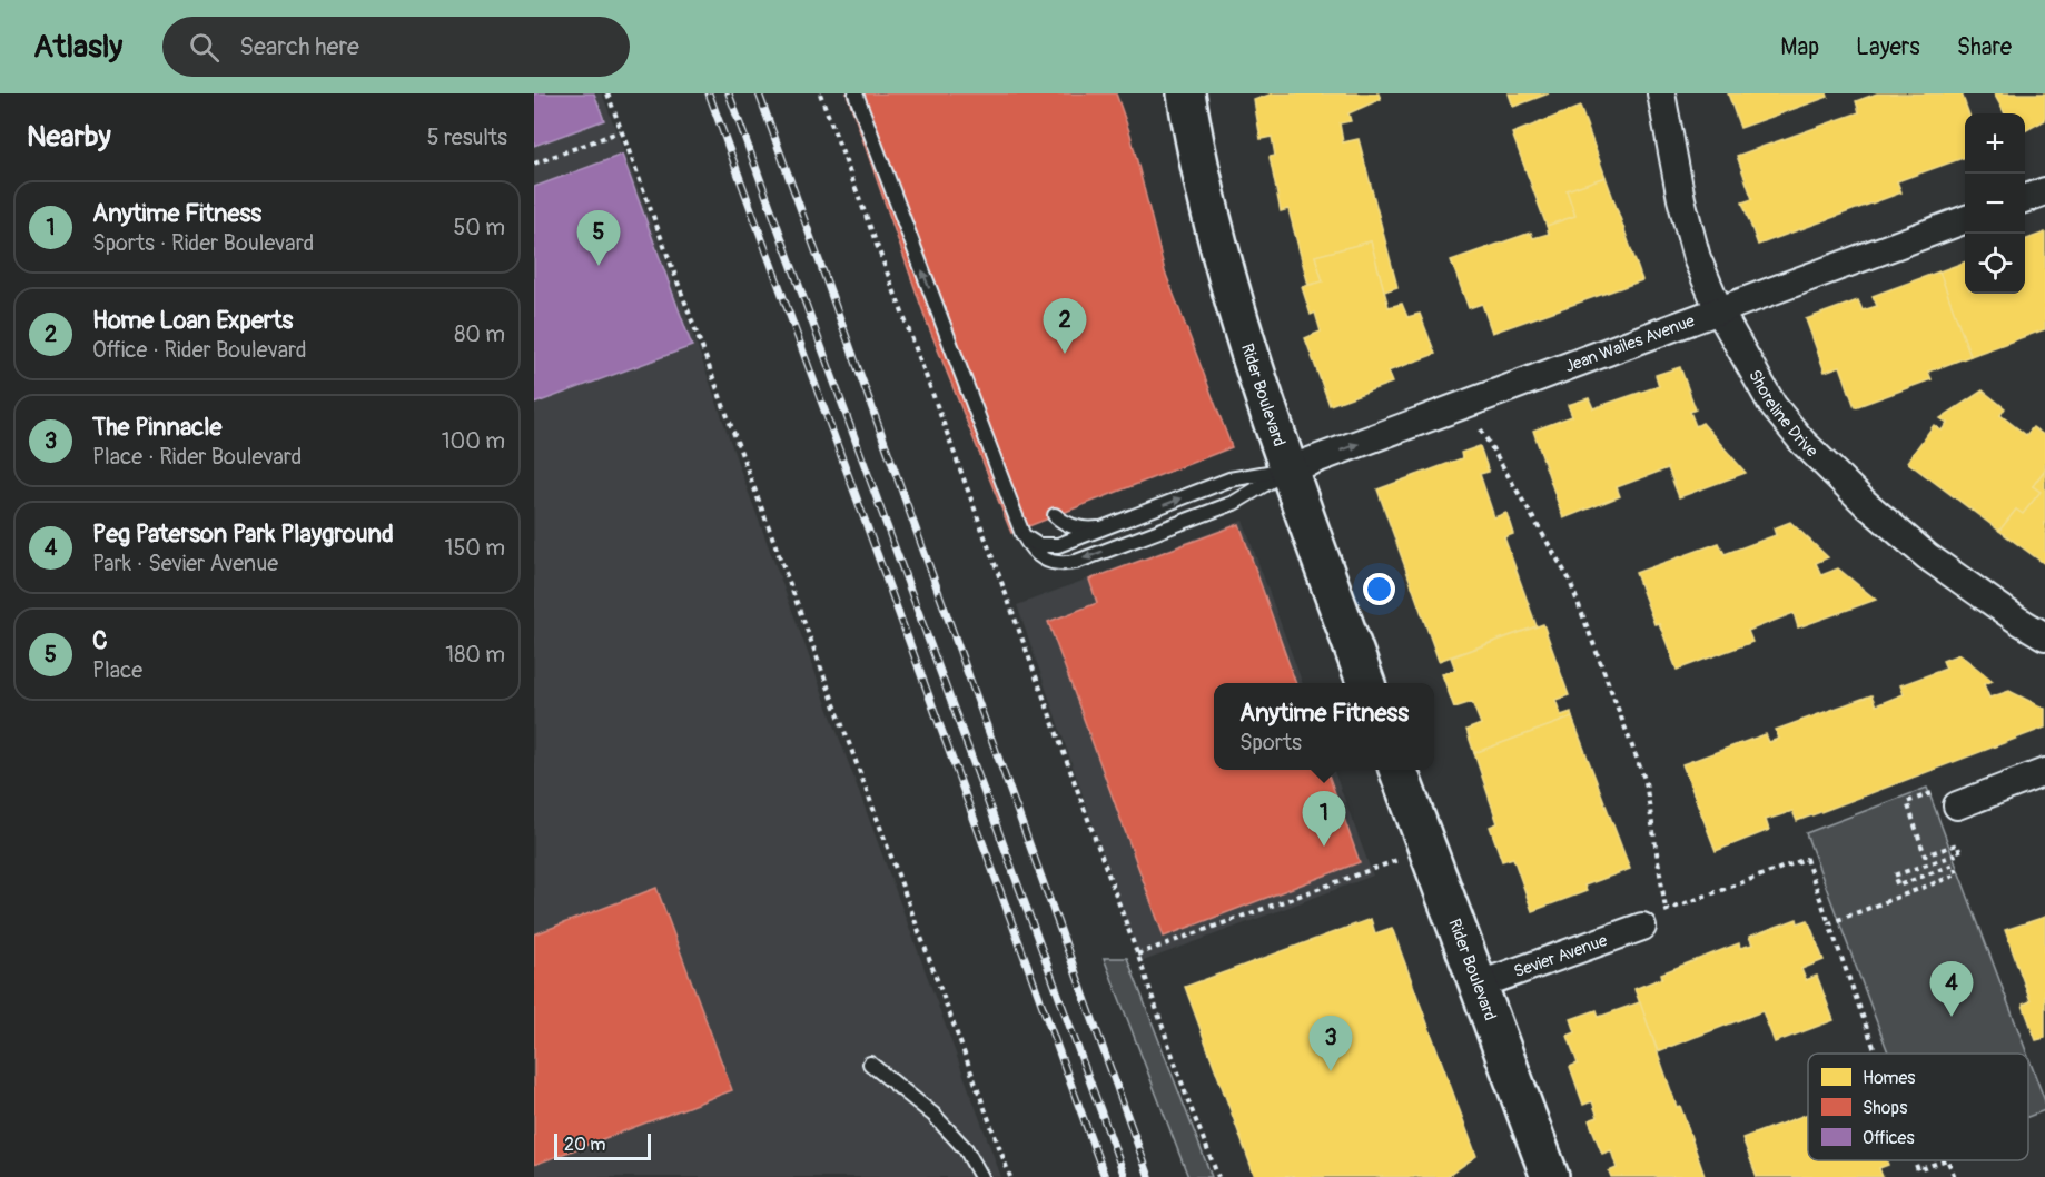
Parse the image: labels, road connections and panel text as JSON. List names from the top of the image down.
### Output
{
  "streets": {
    "street": [
      "Jean Wailes Avenue",
      "Rider Boulevard",
      "Shoreline Drive",
      "Sevier Avenue"
    ]
  },
  "crossings": [
    ["Jean Wailes Avenue", "Rider Boulevard"],
    ["Jean Wailes Avenue", "Shoreline Drive"],
    ["Rider Boulevard", "Sevier Avenue"]
  ],
  "legend": ["Homes", "Shops", "Offices"],
  "scale_bar": "20 m",
  "page": {
    "header": "Atlasly",
    "search": "Search here",
    "nav": ["Map", "Layers", "Share"],
    "heading": ["Nearby", "5 results"],
    "map_buttons": ["+", "−"],
    "list": [
      {
        "mark": "1",
        "name": "Anytime Fitness",
        "note": "Sports · Rider Boulevard",
        "value": "50 m"
      },
      {
        "mark": "2",
        "name": "Home Loan Experts",
        "note": "Office · Rider Boulevard",
        "value": "80 m"
      },
      {
        "mark": "3",
        "name": "The Pinnacle",
        "note": "Place · Rider Boulevard",
        "value": "100 m"
      },
      {
        "mark": "4",
        "name": "Peg Paterson Park Playground",
        "note": "Park · Sevier Avenue",
        "value": "150 m"
      },
      {
        "mark": "5",
        "name": "C",
        "note": "Place",
        "value": "180 m"
      }
    ],
    "pins": [
      "5",
      "2",
      "1",
      "4",
      "3"
    ],
    "popup": ["Anytime Fitness", "Sports"],
    "scale": "20 m"
  }
}
